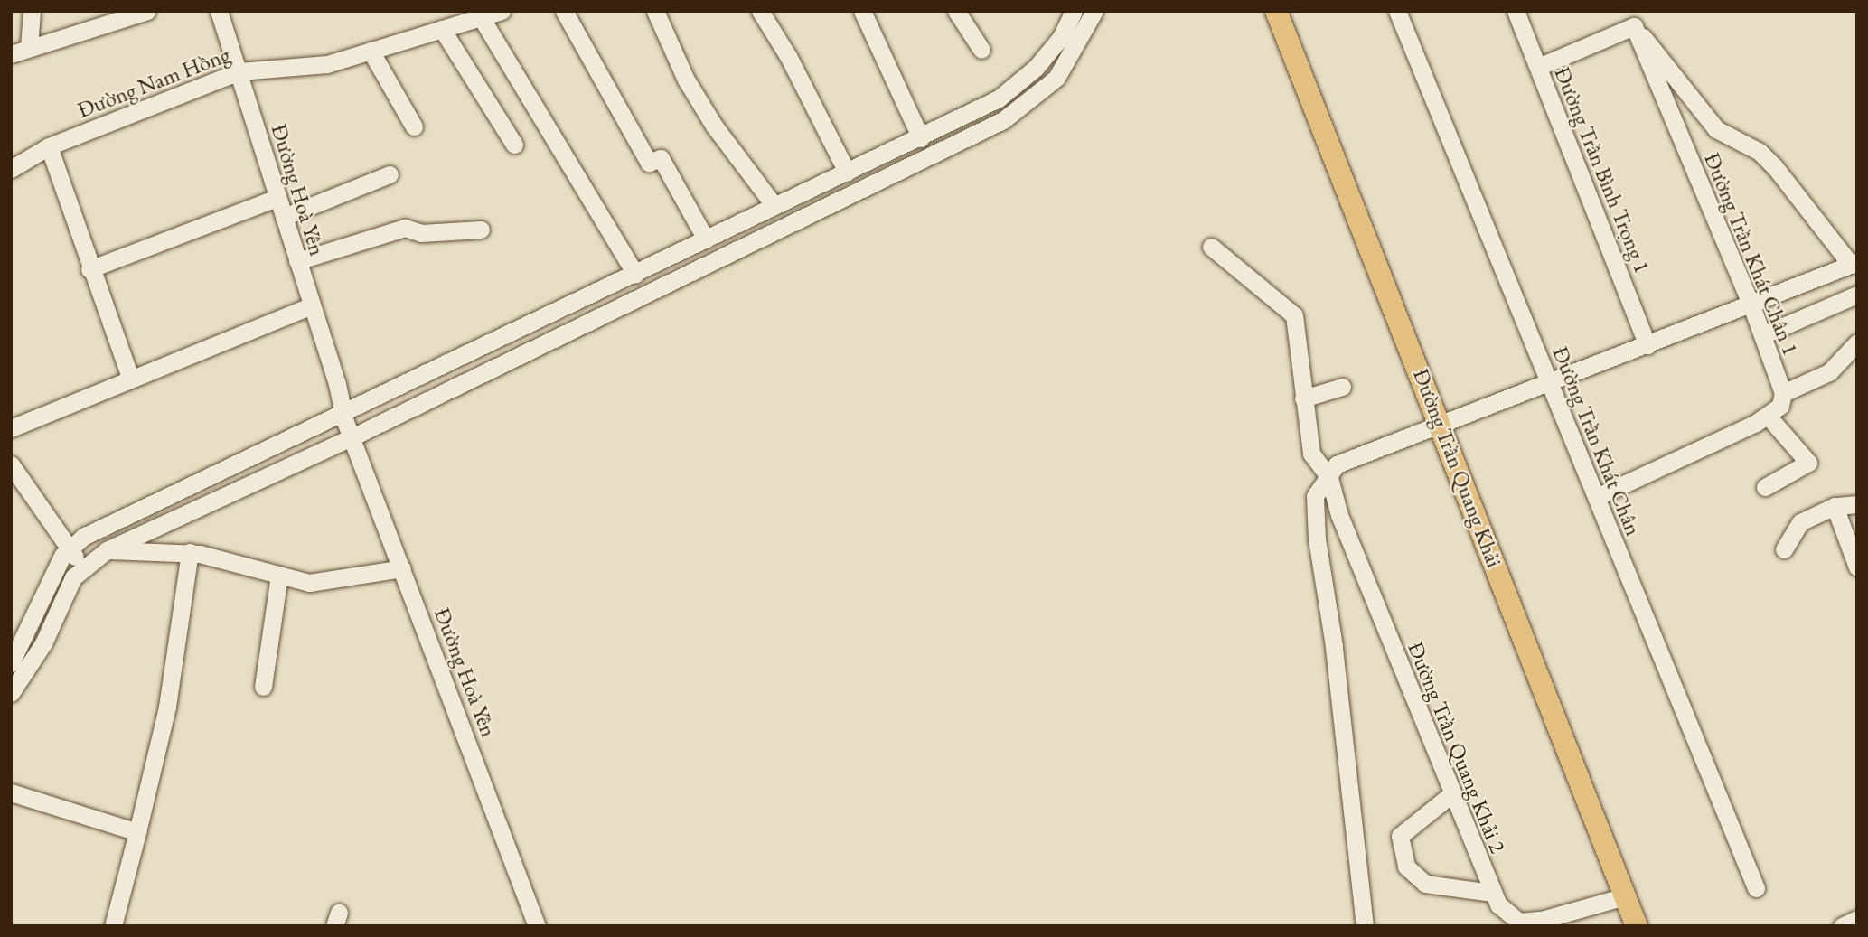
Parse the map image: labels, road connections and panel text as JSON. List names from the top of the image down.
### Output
{
  "streets": {
    "main road": ["Đường Trần Quang Khải"],
    "street": [
      "Đường Nam Hồng",
      "Đường Trần Bình Trọng 1",
      "Đường Hoà Yên",
      "Đường Trần Khát Chân 1",
      "Đường Trần Khát Chân",
      "Đường Trần Quang Khải 2"
    ]
  },
  "crossings": [
    ["Đường Nam Hồng", "Đường Hoà Yên"],
    ["Đường Trần Quang Khải", "Đường Trần Quang Khải 2"]
  ]
}
